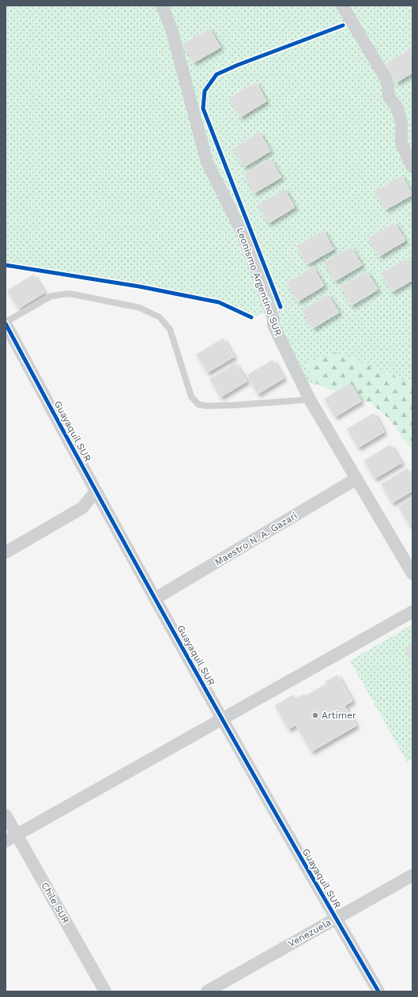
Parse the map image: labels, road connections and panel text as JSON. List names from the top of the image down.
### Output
{
  "streets": {
    "street": [
      "Leonismo Argentino SUR",
      "Guayaquil SUR",
      "Maestro N. A. Gazari",
      "Chile SUR",
      "Venezuela"
    ]
  },
  "crossings": [
    ["Leonismo Argentino SUR", "Maestro N. A. Gazari"],
    ["Guayaquil SUR", "Maestro N. A. Gazari"],
    ["Guayaquil SUR", "Venezuela"]
  ],
  "places": ["Artimer"]
}
